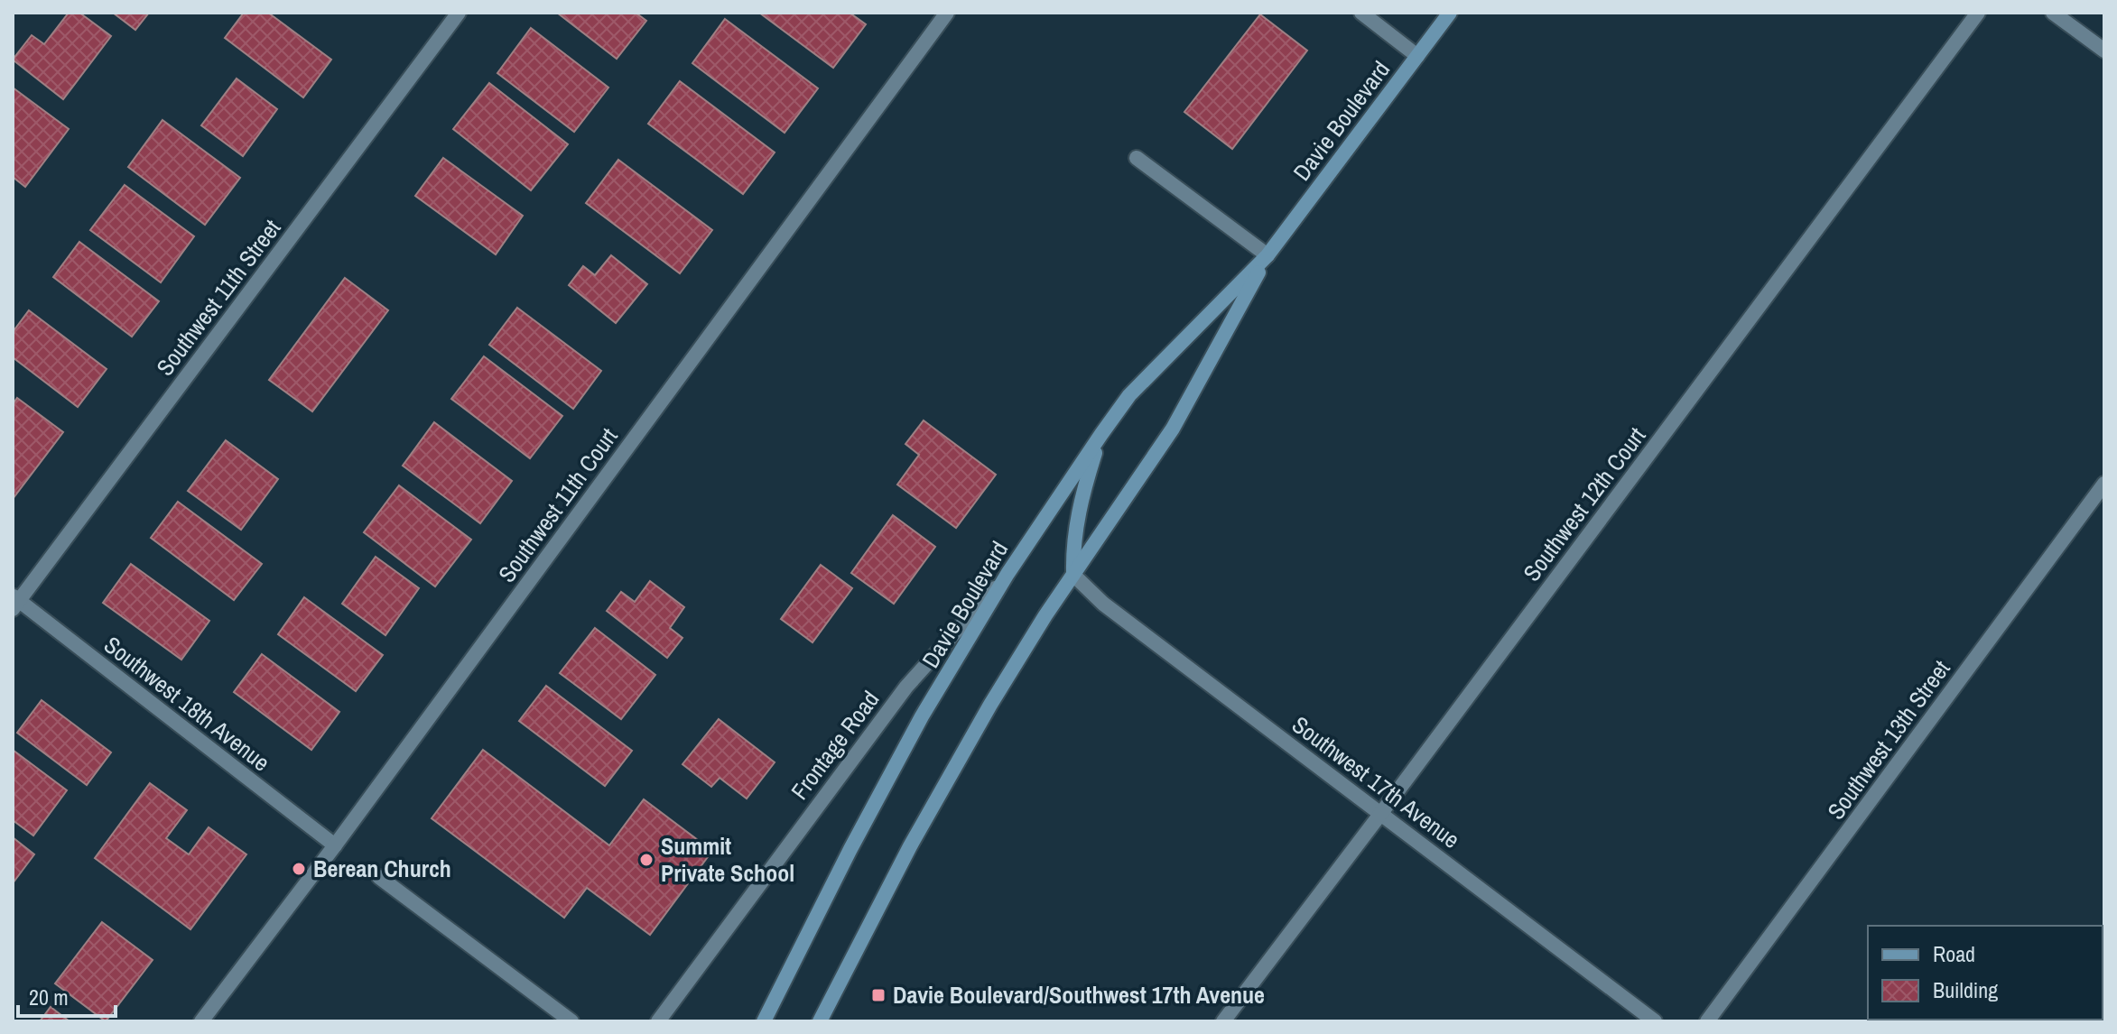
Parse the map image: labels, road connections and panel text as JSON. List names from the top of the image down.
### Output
{
  "streets": {
    "main road": ["Davie Boulevard"],
    "street": [
      "Southwest 11th Street",
      "Southwest 12th Court",
      "Southwest 11th Court",
      "Southwest 18th Avenue",
      "Southwest 13th Street",
      "Frontage Road",
      "Southwest 17th Avenue"
    ]
  },
  "crossings": [
    ["Davie Boulevard", "Frontage Road"],
    ["Davie Boulevard", "Southwest 17th Avenue"],
    ["Southwest 11th Street", "Southwest 18th Avenue"],
    ["Southwest 12th Court", "Southwest 17th Avenue"],
    ["Southwest 11th Court", "Southwest 18th Avenue"]
  ],
  "places": {
    "other": ["Summit Private School", "Berean Church"],
    "transit": ["Davie Boulevard/Southwest 17th Avenue"]
  },
  "legend": ["Road", "Building"],
  "scale_bar": "20 m"
}
